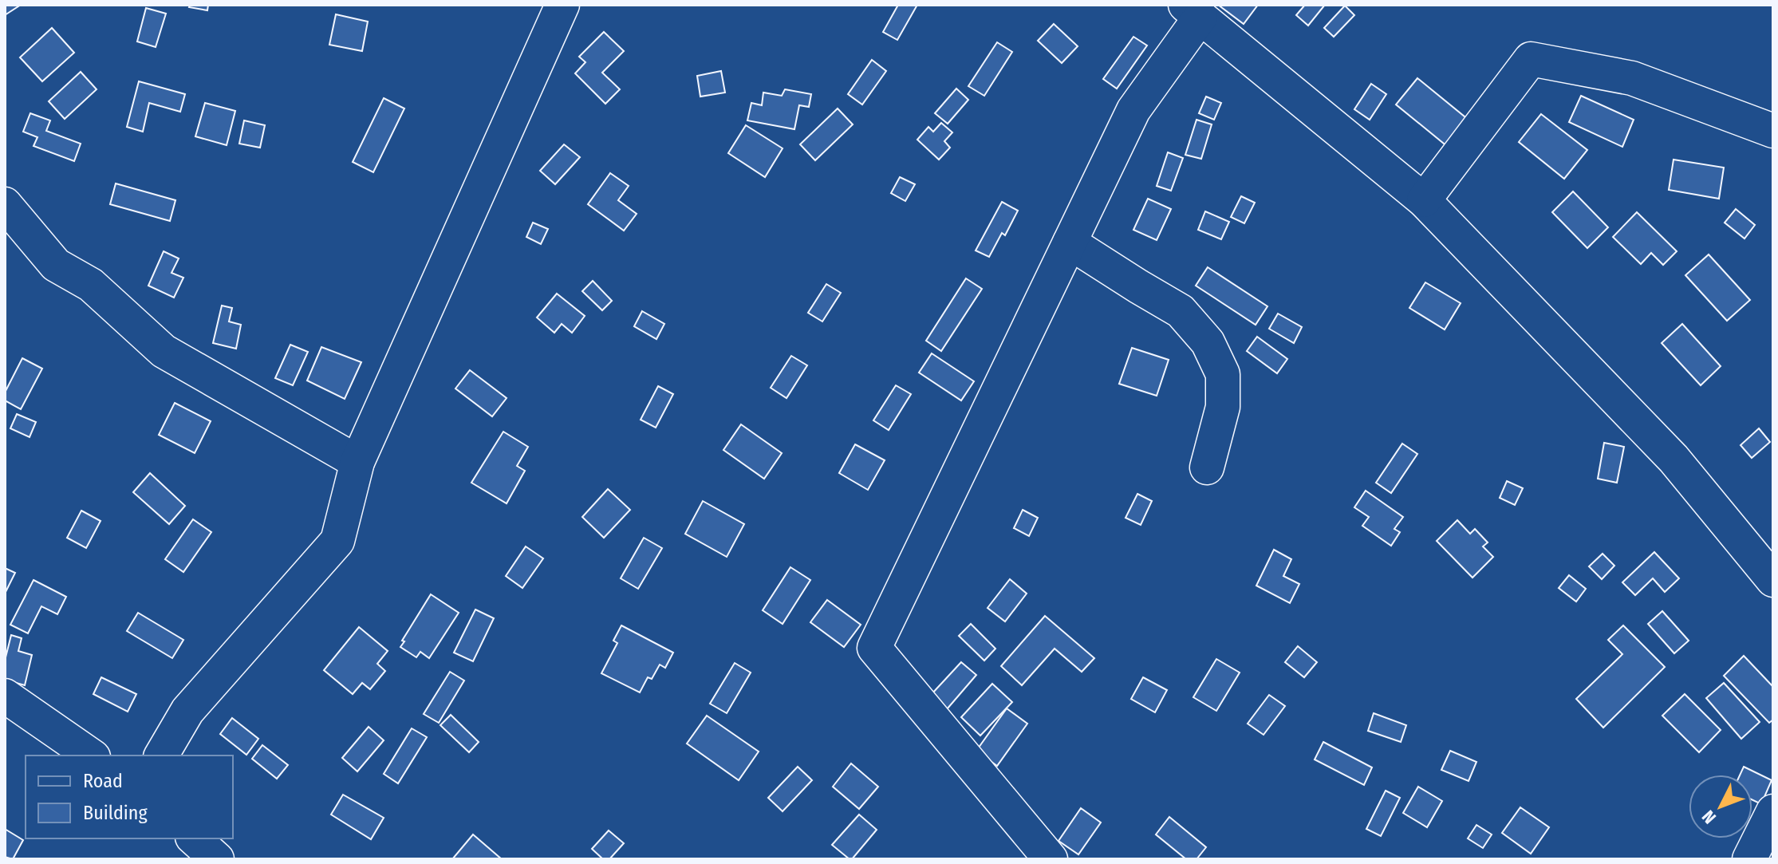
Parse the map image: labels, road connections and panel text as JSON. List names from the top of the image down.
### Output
{
  "legend": ["Road", "Building"],
  "north": "bottom left"
}
